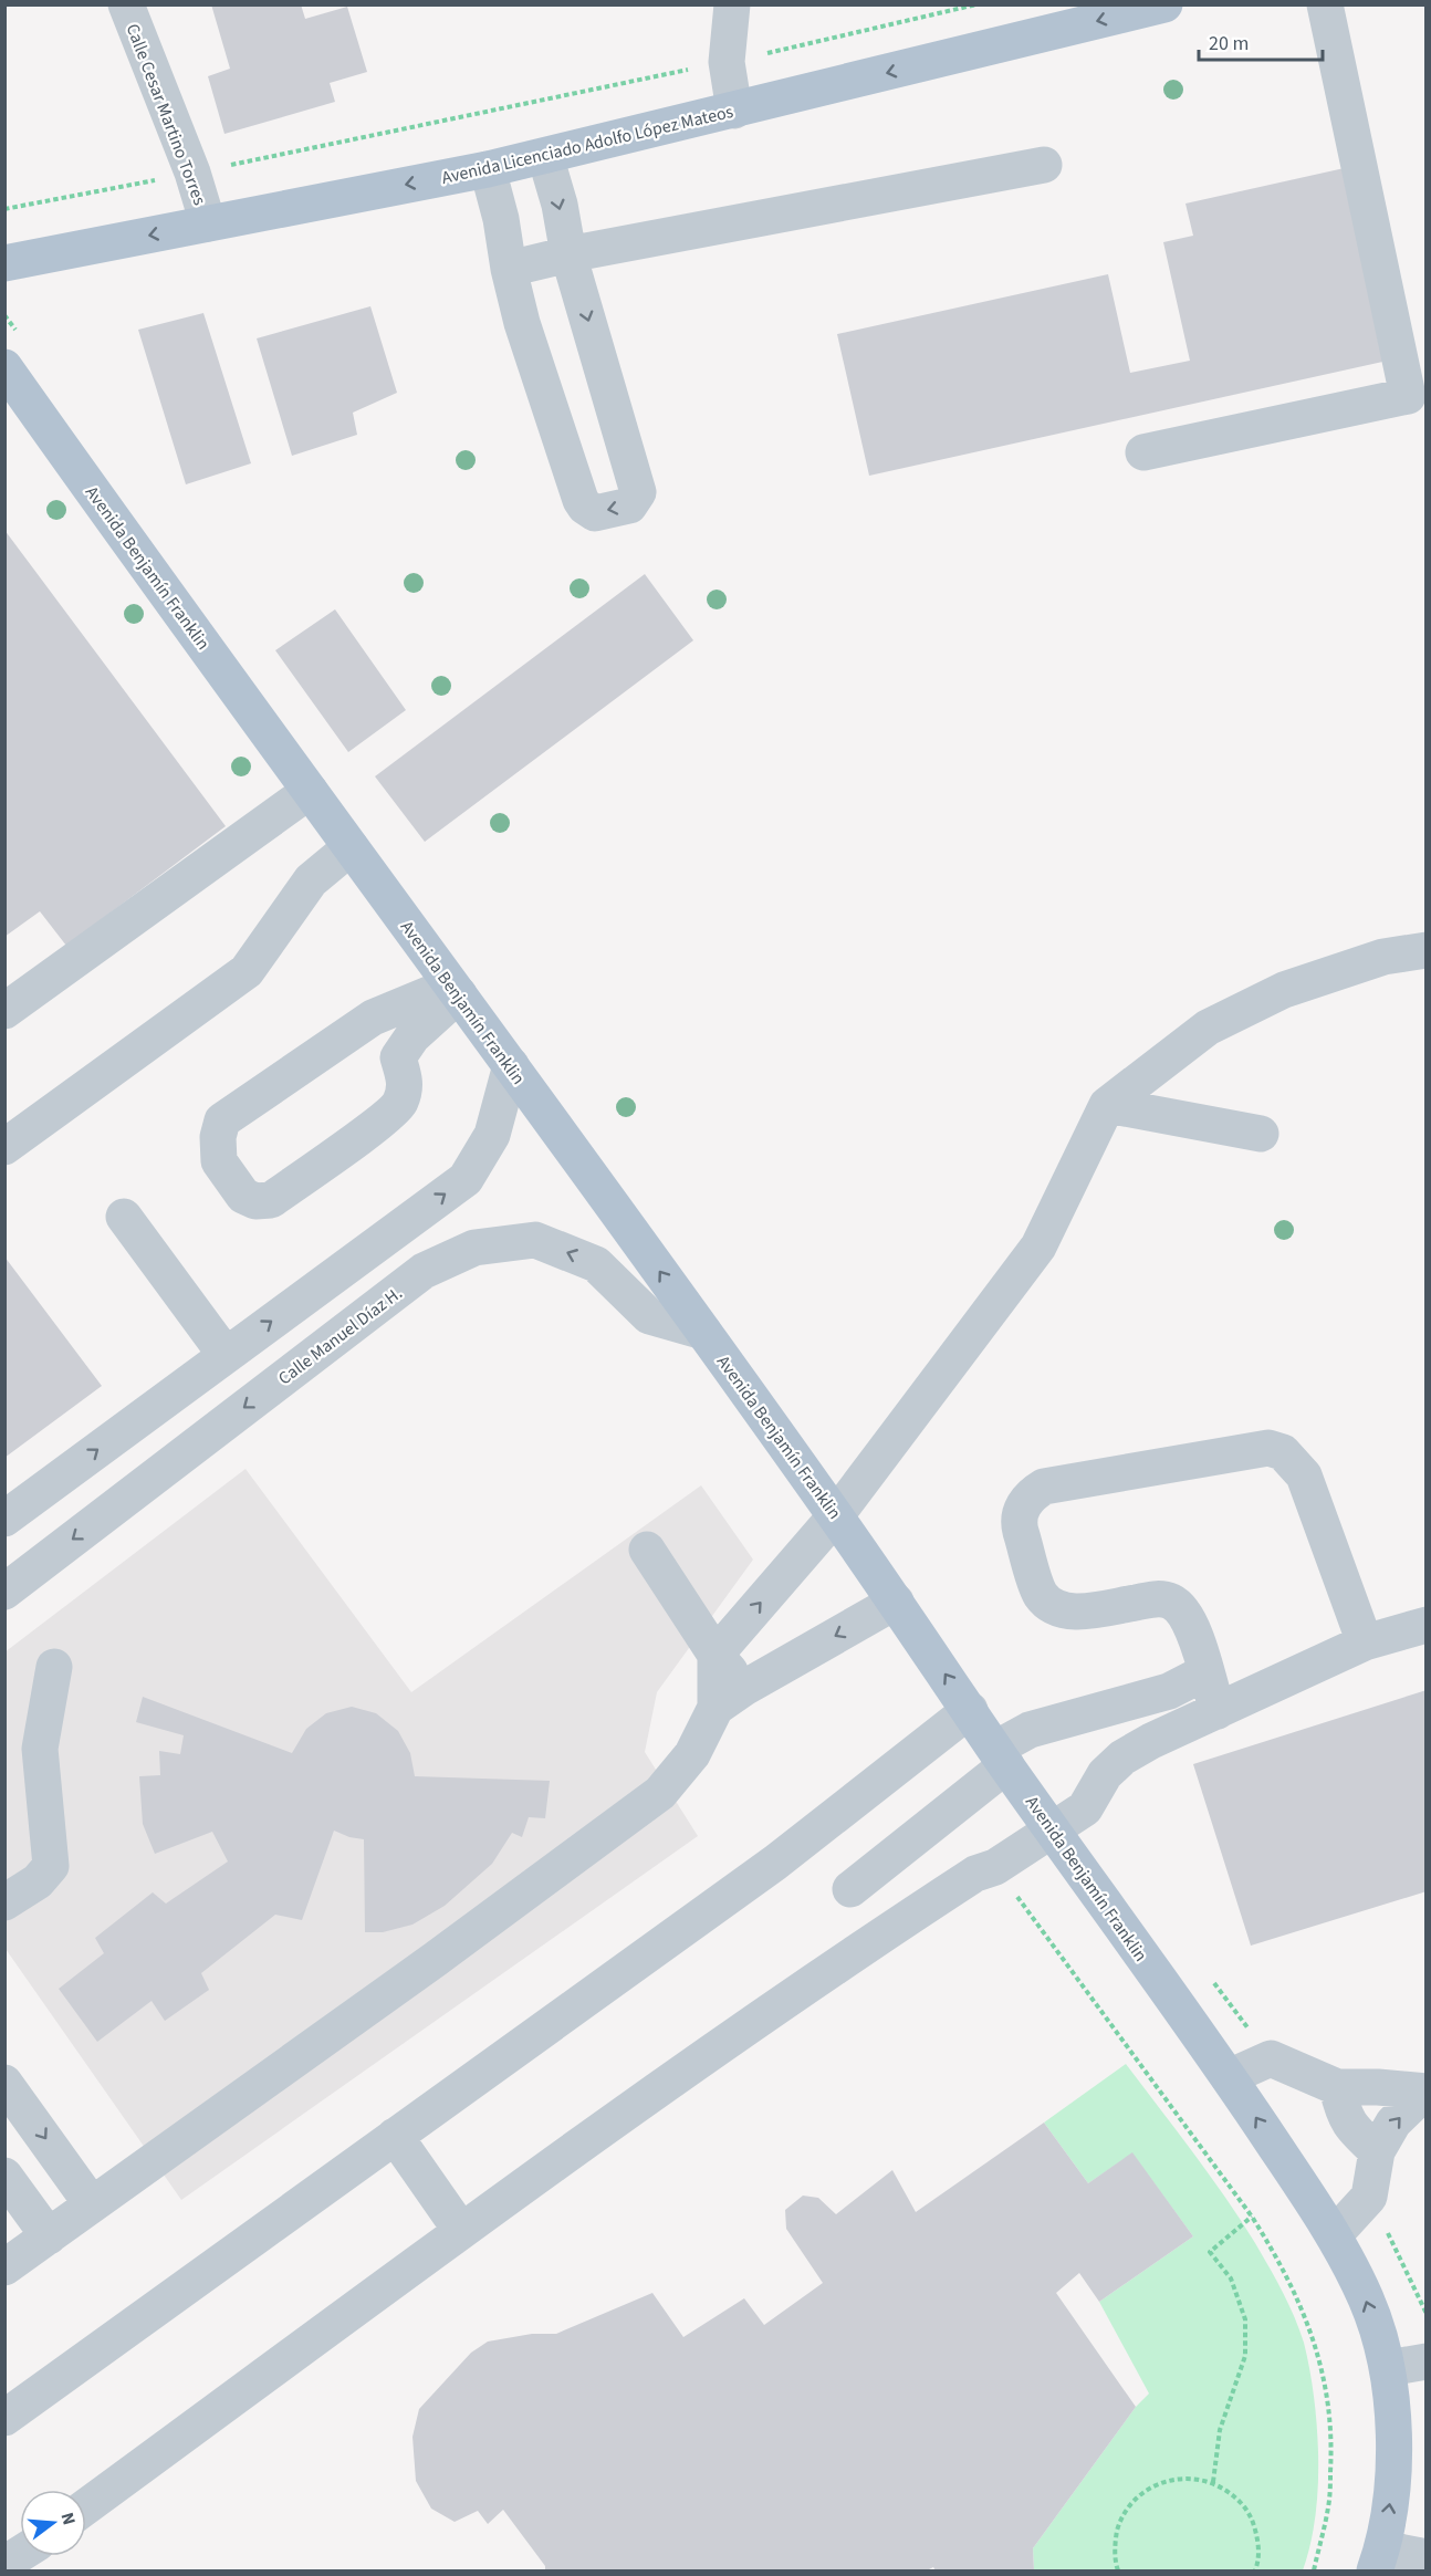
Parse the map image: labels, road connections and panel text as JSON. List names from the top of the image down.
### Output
{
  "streets": {
    "main road": ["Avenida Licenciado Adolfo López Mateos", "Avenida Benjamín Franklin"],
    "street": ["Calle Cesar Martino Torres", "Calle Manuel Díaz H."]
  },
  "crossings": [
    ["Calle Cesar Martino Torres", "Avenida Licenciado Adolfo López Mateos"],
    ["Avenida Benjamín Franklin", "Calle Manuel Díaz H."]
  ],
  "one_way": ["Avenida Licenciado Adolfo López Mateos", "Avenida Benjamín Franklin"],
  "scale_bar": "20 m",
  "north": "right"
}
